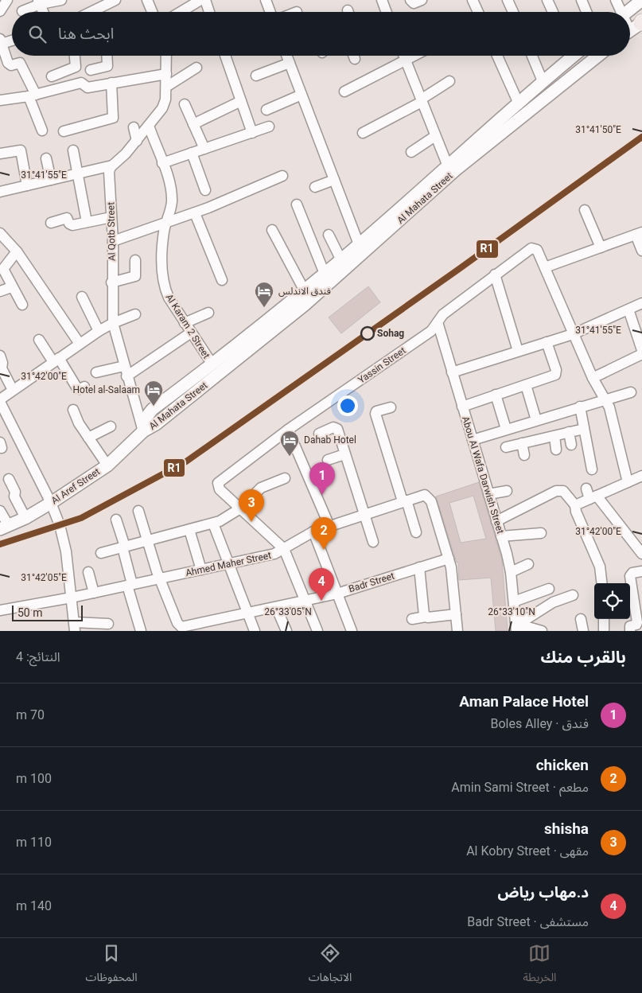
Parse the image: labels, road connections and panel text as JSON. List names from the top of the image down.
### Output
{
  "streets": {
    "street": [
      "Al Mahata Street",
      "Al Qotb Street",
      "Al Karam 2 Street",
      "Yassin Street",
      "Abou Al Wafa Darwish Street",
      "Al Aref Street",
      "Ahmed Maher Street",
      "Badr Street"
    ]
  },
  "crossings": [
    ["Al Mahata Street", "Al Qotb Street"],
    ["Al Mahata Street", "Al Karam 2 Street"],
    ["Al Mahata Street", "Al Aref Street"],
    ["Al Qotb Street", "Al Aref Street"],
    ["Yassin Street", "Abou Al Wafa Darwish Street"],
    ["Ahmed Maher Street", "Badr Street"]
  ],
  "places": {
    "hotel": ["فندق الاندلس", "Hotel al-Salaam", "Dahab Hotel"],
    "other": ["Sohag"]
  },
  "lines": ["transit line R1"],
  "scale_bar": "50 m",
  "page": {
    "search": "ابحث هنا",
    "pins": [
      "1",
      "3",
      "2",
      "4"
    ],
    "scale": "50 m",
    "heading": ["بالقرب منك", "النتائج: 4"],
    "list": [
      {
        "mark": "1",
        "name": "Aman Palace Hotel",
        "note": "فندق · Boles Alley",
        "value": "70 m"
      },
      {
        "mark": "2",
        "name": "chicken",
        "note": "مطعم · Amin Sami Street",
        "value": "100 m"
      },
      {
        "mark": "3",
        "name": "shisha",
        "note": "مقهى · Al Kobry Street",
        "value": "110 m"
      },
      {
        "mark": "4",
        "name": "د.مهاب رياض",
        "note": "مستشفى · Badr Street",
        "value": "140 m"
      }
    ],
    "nav": ["الخريطة", "الاتجاهات", "المحفوظات"]
  },
  "coordinates": [
    "31°41'50\"E",
    "31°41'55\"E",
    "31°42'00\"E",
    "31°42'05\"E",
    "26°33'05\"N",
    "26°33'10\"N"
  ]
}
